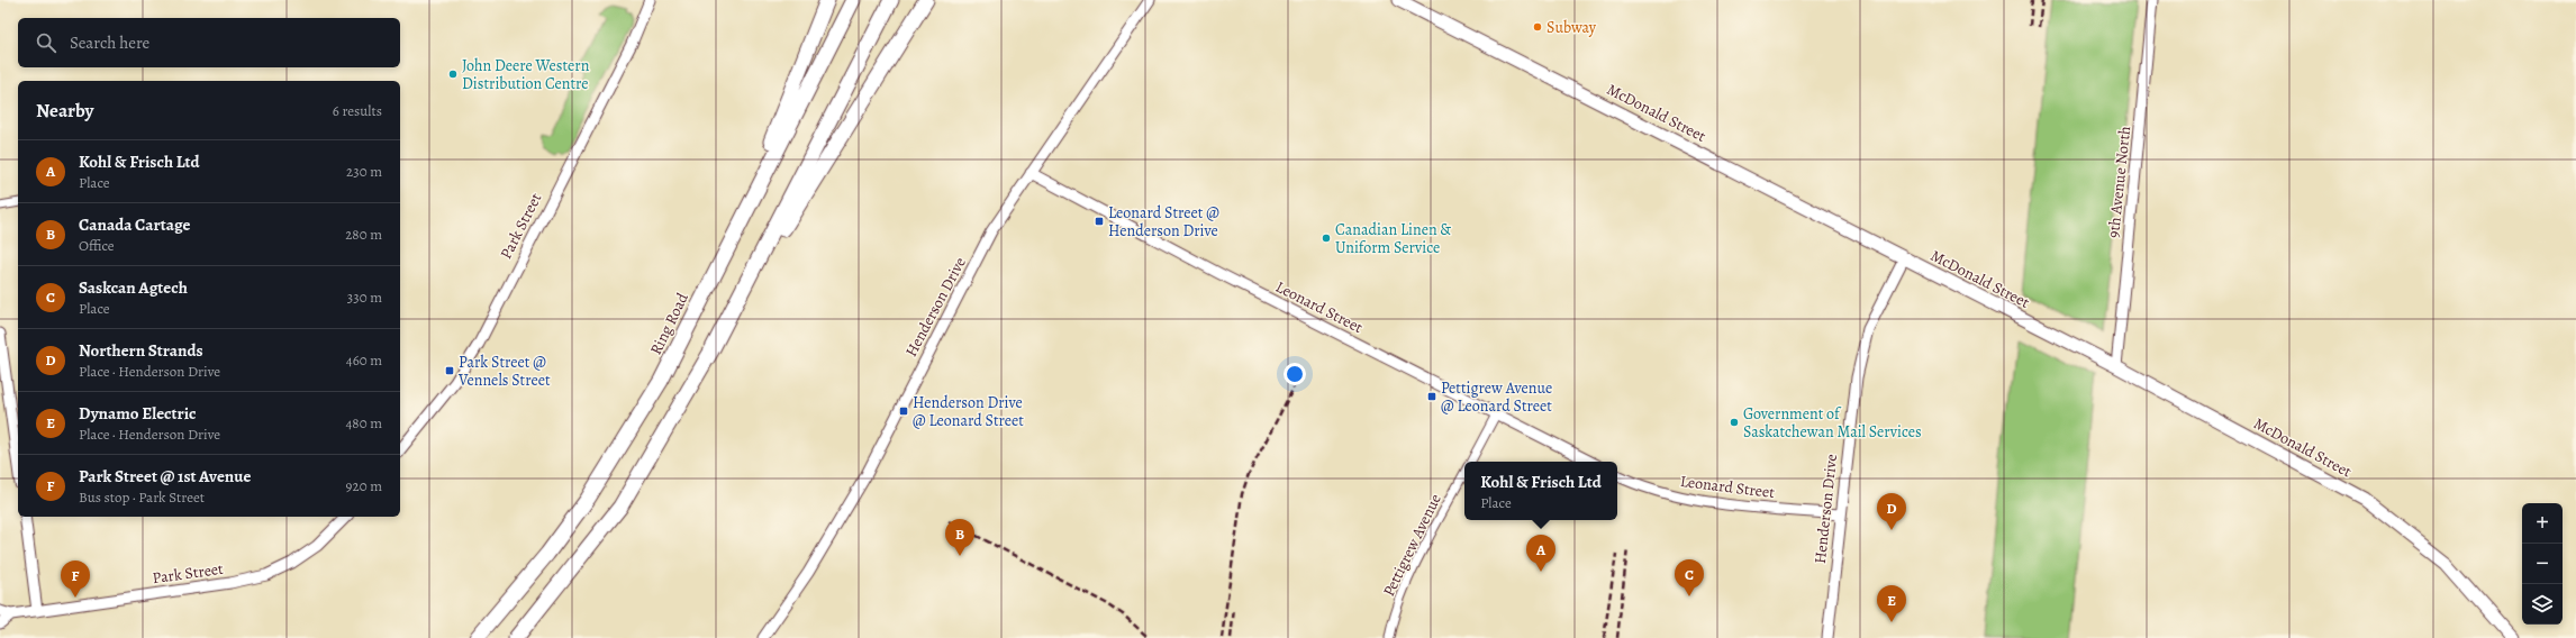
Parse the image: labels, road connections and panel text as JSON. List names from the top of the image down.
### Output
{
  "streets": {
    "highway": ["Ring Road"],
    "main road": ["McDonald Street"],
    "street": [
      "9th Avenue North",
      "Park Street",
      "Henderson Drive",
      "Leonard Street",
      "Pettigrew Avenue"
    ]
  },
  "crossings": [
    ["McDonald Street", "9th Avenue North"],
    ["McDonald Street", "Henderson Drive"],
    ["Henderson Drive", "Leonard Street"],
    ["Leonard Street", "Pettigrew Avenue"]
  ],
  "places": {
    "other": [
      "Subway",
      "John Deere Western Distribution Centre",
      "Canadian Linen & Uniform Service",
      "Government of Saskatchewan Mail Services"
    ],
    "transit": [
      "Leonard Street @ Henderson Drive",
      "Park Street @ Vennels Street",
      "Pettigrew Avenue @ Leonard Street",
      "Henderson Drive @ Leonard Street"
    ]
  },
  "page": {
    "search": "Search here",
    "heading": ["Nearby", "6 results"],
    "list": [
      {
        "mark": "A",
        "name": "Kohl & Frisch Ltd",
        "note": "Place",
        "value": "230 m"
      },
      {
        "mark": "B",
        "name": "Canada Cartage",
        "note": "Office",
        "value": "280 m"
      },
      {
        "mark": "C",
        "name": "Saskcan Agtech",
        "note": "Place",
        "value": "330 m"
      },
      {
        "mark": "D",
        "name": "Northern Strands",
        "note": "Place · Henderson Drive",
        "value": "460 m"
      },
      {
        "mark": "E",
        "name": "Dynamo Electric",
        "note": "Place · Henderson Drive",
        "value": "480 m"
      },
      {
        "mark": "F",
        "name": "Park Street @ 1st Avenue",
        "note": "Bus stop · Park Street",
        "value": "920 m"
      }
    ],
    "popup": ["Kohl & Frisch Ltd", "Place"],
    "pins": [
      "D",
      "B",
      "A",
      "C",
      "F",
      "E"
    ],
    "map_buttons": ["+", "−"]
  }
}
